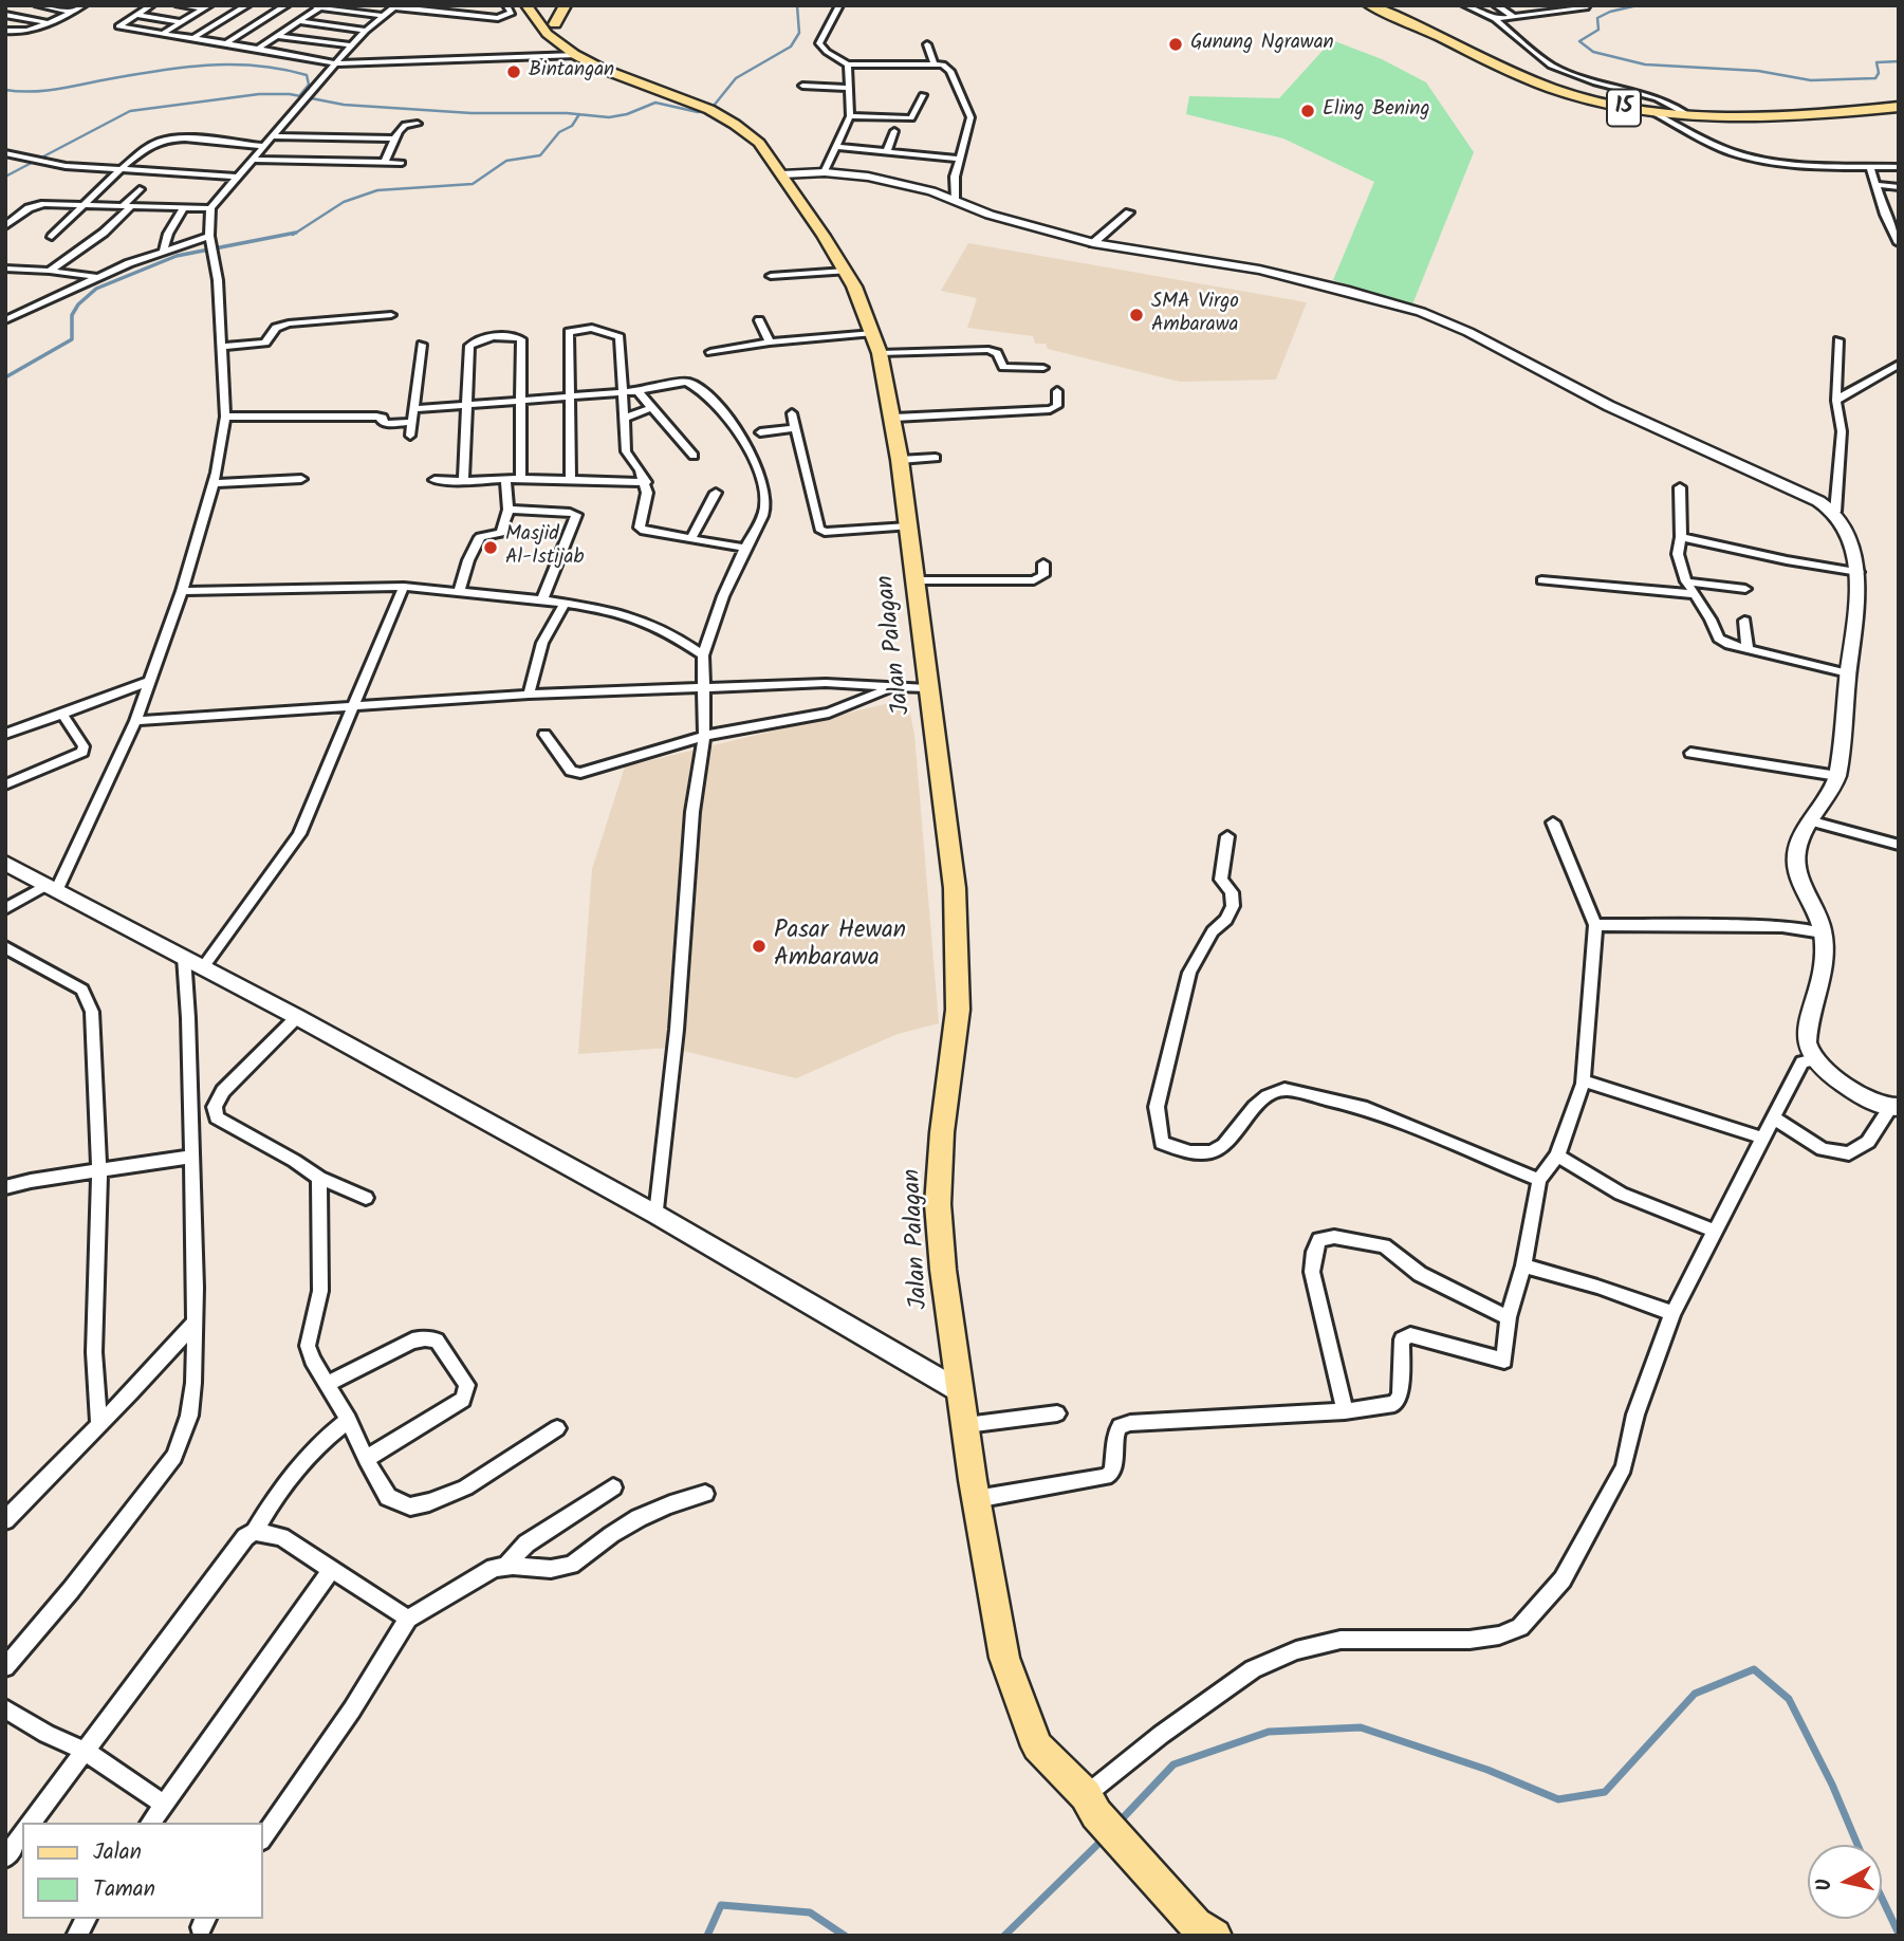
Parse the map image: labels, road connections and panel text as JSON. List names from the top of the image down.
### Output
{
  "streets": {
    "highway": ["15"],
    "main road": ["Jalan Palagan"]
  },
  "places": [
    "Gunung Ngrawan",
    "Bintangan",
    "Eling Bening",
    "SMA Virgo Ambarawa",
    "Masjid Al-Istijab",
    "Pasar Hewan Ambarawa"
  ],
  "legend": ["Jalan", "Taman"],
  "north": "left"
}
